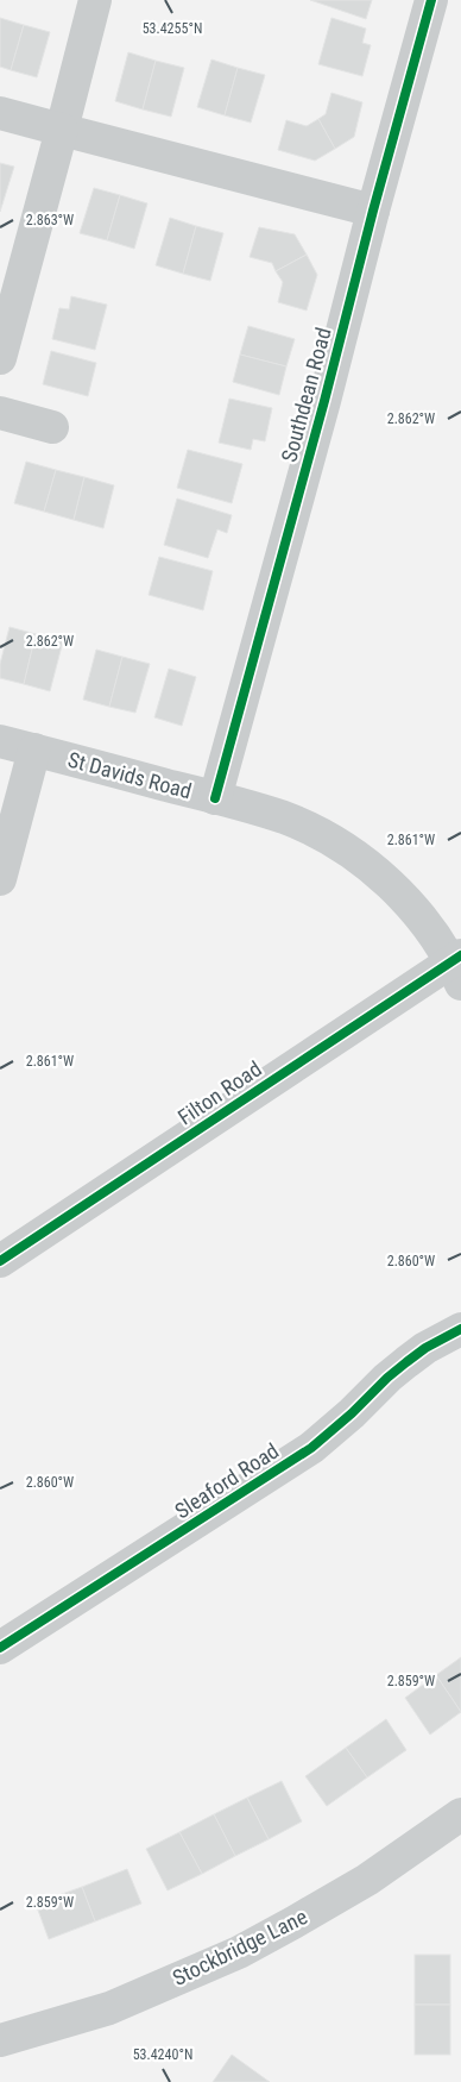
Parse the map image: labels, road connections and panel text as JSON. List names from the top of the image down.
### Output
{
  "streets": {
    "main road": ["Stockbridge Lane"],
    "street": [
      "Southdean Road",
      "St Davids Road",
      "Filton Road",
      "Sleaford Road"
    ]
  },
  "crossings": [
    ["Southdean Road", "St Davids Road"],
    ["St Davids Road", "Filton Road"]
  ],
  "coordinates": [
    "53.4255°N",
    "2.863°W",
    "2.862°W",
    "2.861°W",
    "2.860°W",
    "2.859°W",
    "53.4240°N"
  ]
}
